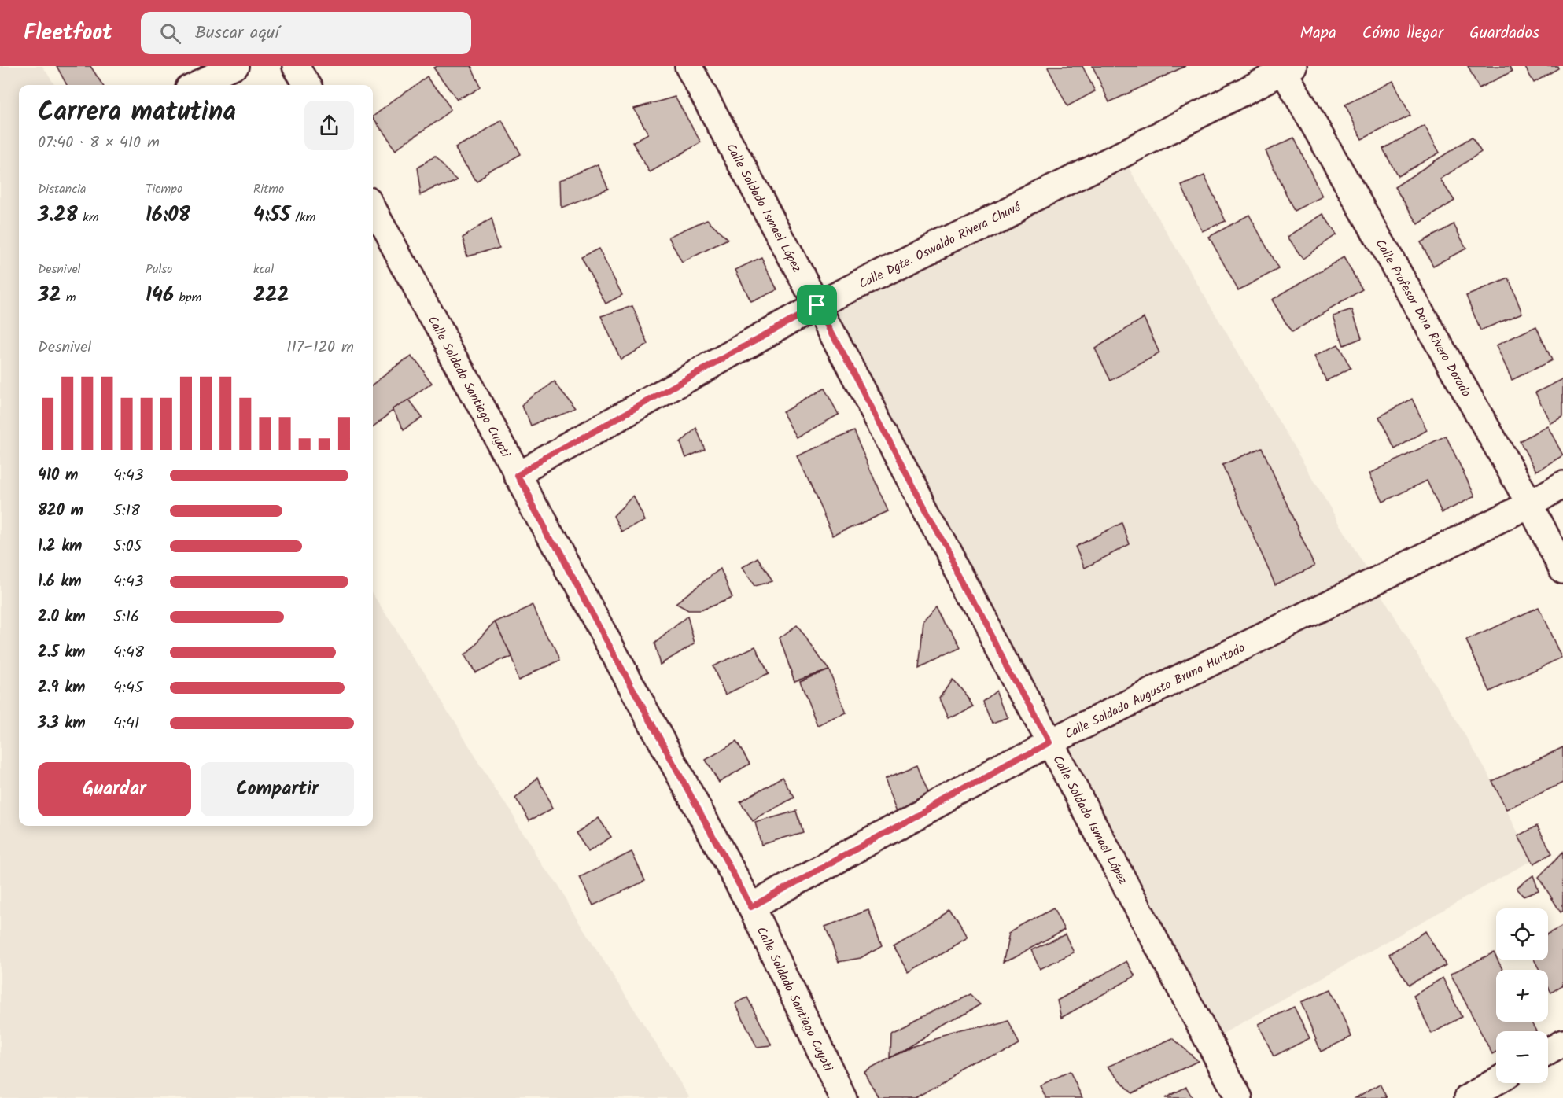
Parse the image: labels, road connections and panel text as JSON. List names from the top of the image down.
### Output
{
  "streets": {
    "street": [
      "Calle Soldado Ismael López",
      "Calle Dgte. Oswaldo Rivera Chuvé",
      "Calle Profesor Dora Rivero Dorado",
      "Calle Soldado Santiago Cuyati",
      "Calle Soldado Augusto Bruno Hurtado"
    ]
  },
  "crossings": [
    ["Calle Soldado Ismael López", "Calle Dgte. Oswaldo Rivera Chuvé"],
    ["Calle Soldado Ismael López", "Calle Soldado Augusto Bruno Hurtado"],
    ["Calle Dgte. Oswaldo Rivera Chuvé", "Calle Profesor Dora Rivero Dorado"],
    ["Calle Dgte. Oswaldo Rivera Chuvé", "Calle Soldado Santiago Cuyati"],
    ["Calle Profesor Dora Rivero Dorado", "Calle Soldado Augusto Bruno Hurtado"],
    ["Calle Soldado Santiago Cuyati", "Calle Soldado Augusto Bruno Hurtado"]
  ],
  "page": {
    "header": "Fleetfoot",
    "search": "Buscar aquí",
    "nav": ["Mapa", "Cómo llegar", "Guardados"],
    "heading": ["Carrera matutina", "07:40 · 8 × 410 m"],
    "stats": [
      ["Distancia", "3.28 km"],
      ["Tiempo", "16:08"],
      ["Ritmo", "4:55 /km"],
      ["Desnivel", "32 m"],
      ["Pulso", "146 bpm"],
      ["kcal", "222"]
    ],
    "chart": ["Desnivel", "117–120 m"],
    "list": [
      {
        "name": "410 m",
        "note": "4:43"
      },
      {
        "name": "820 m",
        "note": "5:18"
      },
      {
        "name": "1.2 km",
        "note": "5:05"
      },
      {
        "name": "1.6 km",
        "note": "4:43"
      },
      {
        "name": "2.0 km",
        "note": "5:16"
      },
      {
        "name": "2.5 km",
        "note": "4:48"
      },
      {
        "name": "2.9 km",
        "note": "4:45"
      },
      {
        "name": "3.3 km",
        "note": "4:41"
      }
    ],
    "buttons": ["Guardar", "Compartir"],
    "map_buttons": ["+", "−"]
  }
}
